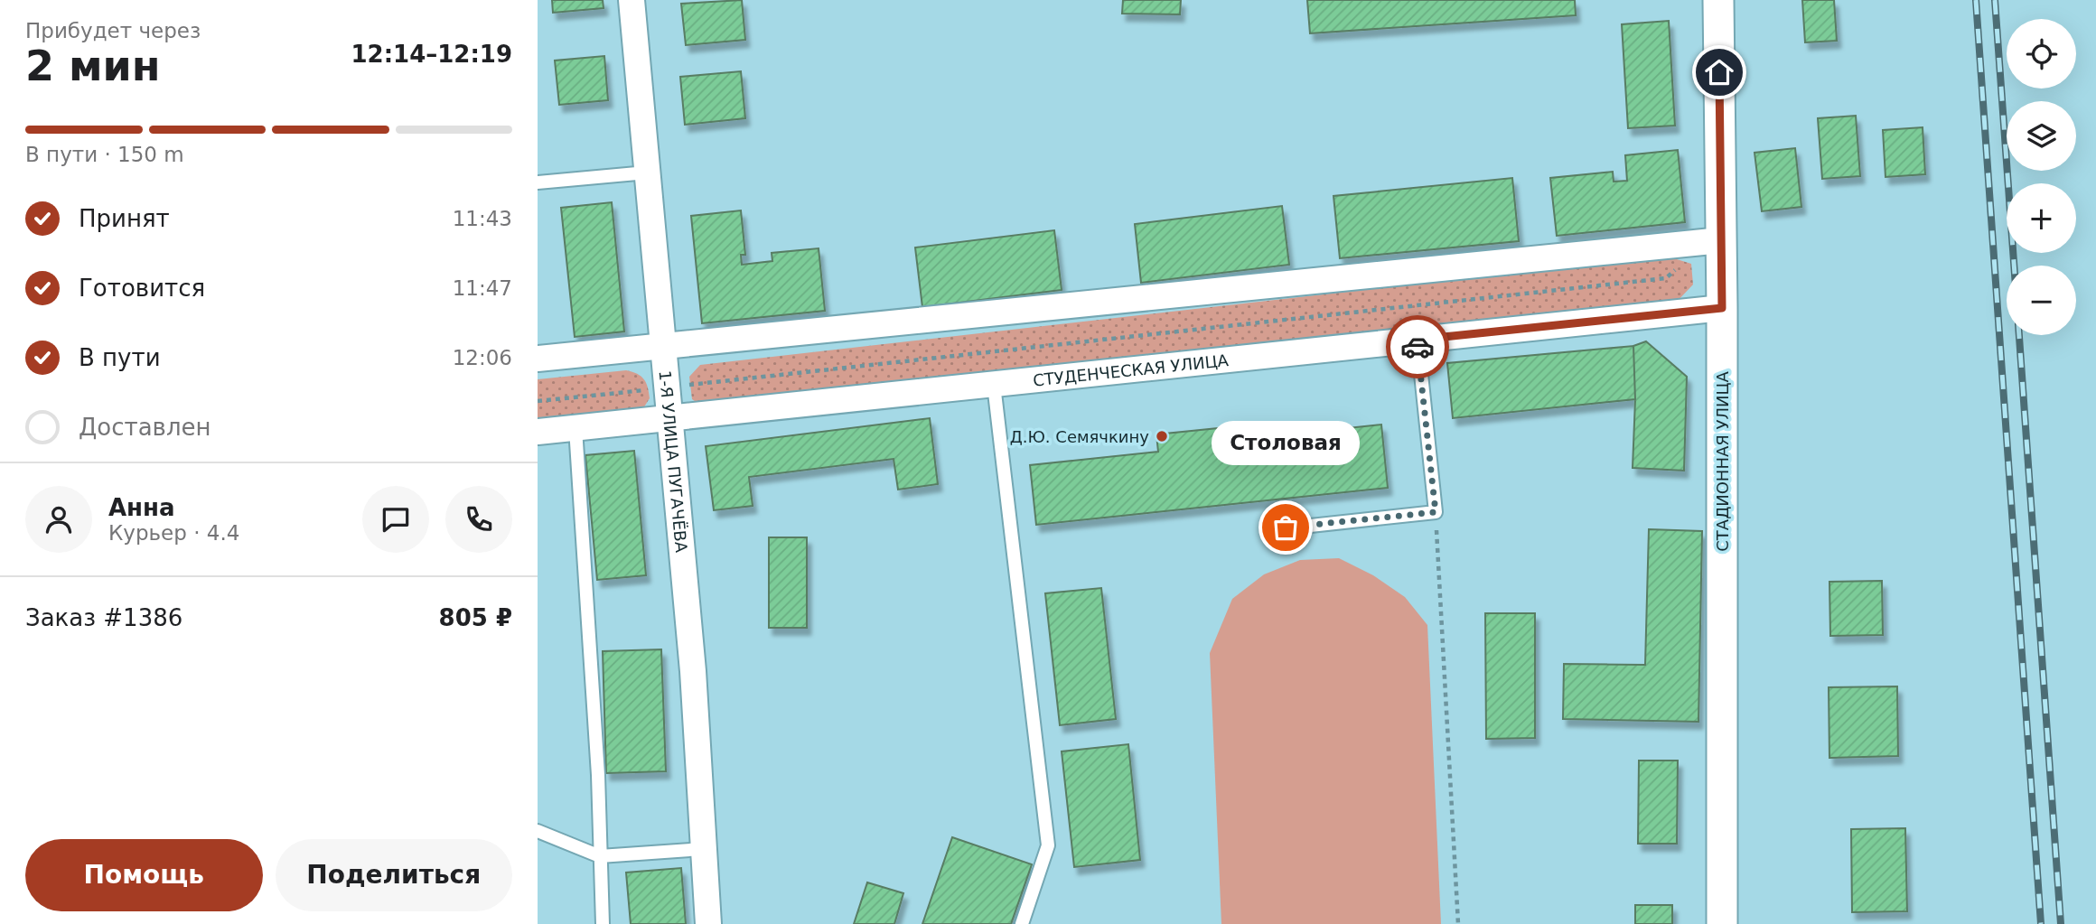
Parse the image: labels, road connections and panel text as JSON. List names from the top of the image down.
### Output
{
  "streets": {
    "street": ["СТУДЕНЧЕСКАЯ УЛИЦА", "1-Я УЛИЦА ПУГАЧЁВА", "СТАДИОННАЯ УЛИЦА"]
  },
  "crossings": [
    ["СТУДЕНЧЕСКАЯ УЛИЦА", "1-Я УЛИЦА ПУГАЧЁВА"],
    ["СТУДЕНЧЕСКАЯ УЛИЦА", "СТАДИОННАЯ УЛИЦА"]
  ],
  "places": ["Д.Ю. Семячкину", "Столовая"],
  "page": {
    "heading": ["2 мин", "Прибудет через", "12:14–12:19"],
    "panel": [
      "Анна",
      "Курьер · 4.4",
      "Заказ #1386",
      "805 ₽"
    ],
    "map_buttons": ["+", "−"],
    "bar": "В пути · 150 m",
    "list": [
      ["Принят", "11:43"],
      ["Готовится", "11:47"],
      ["В пути", "12:06"],
      "Доставлен"
    ],
    "bubble": "Столовая",
    "buttons": ["Помощь", "Поделиться"]
  }
}
